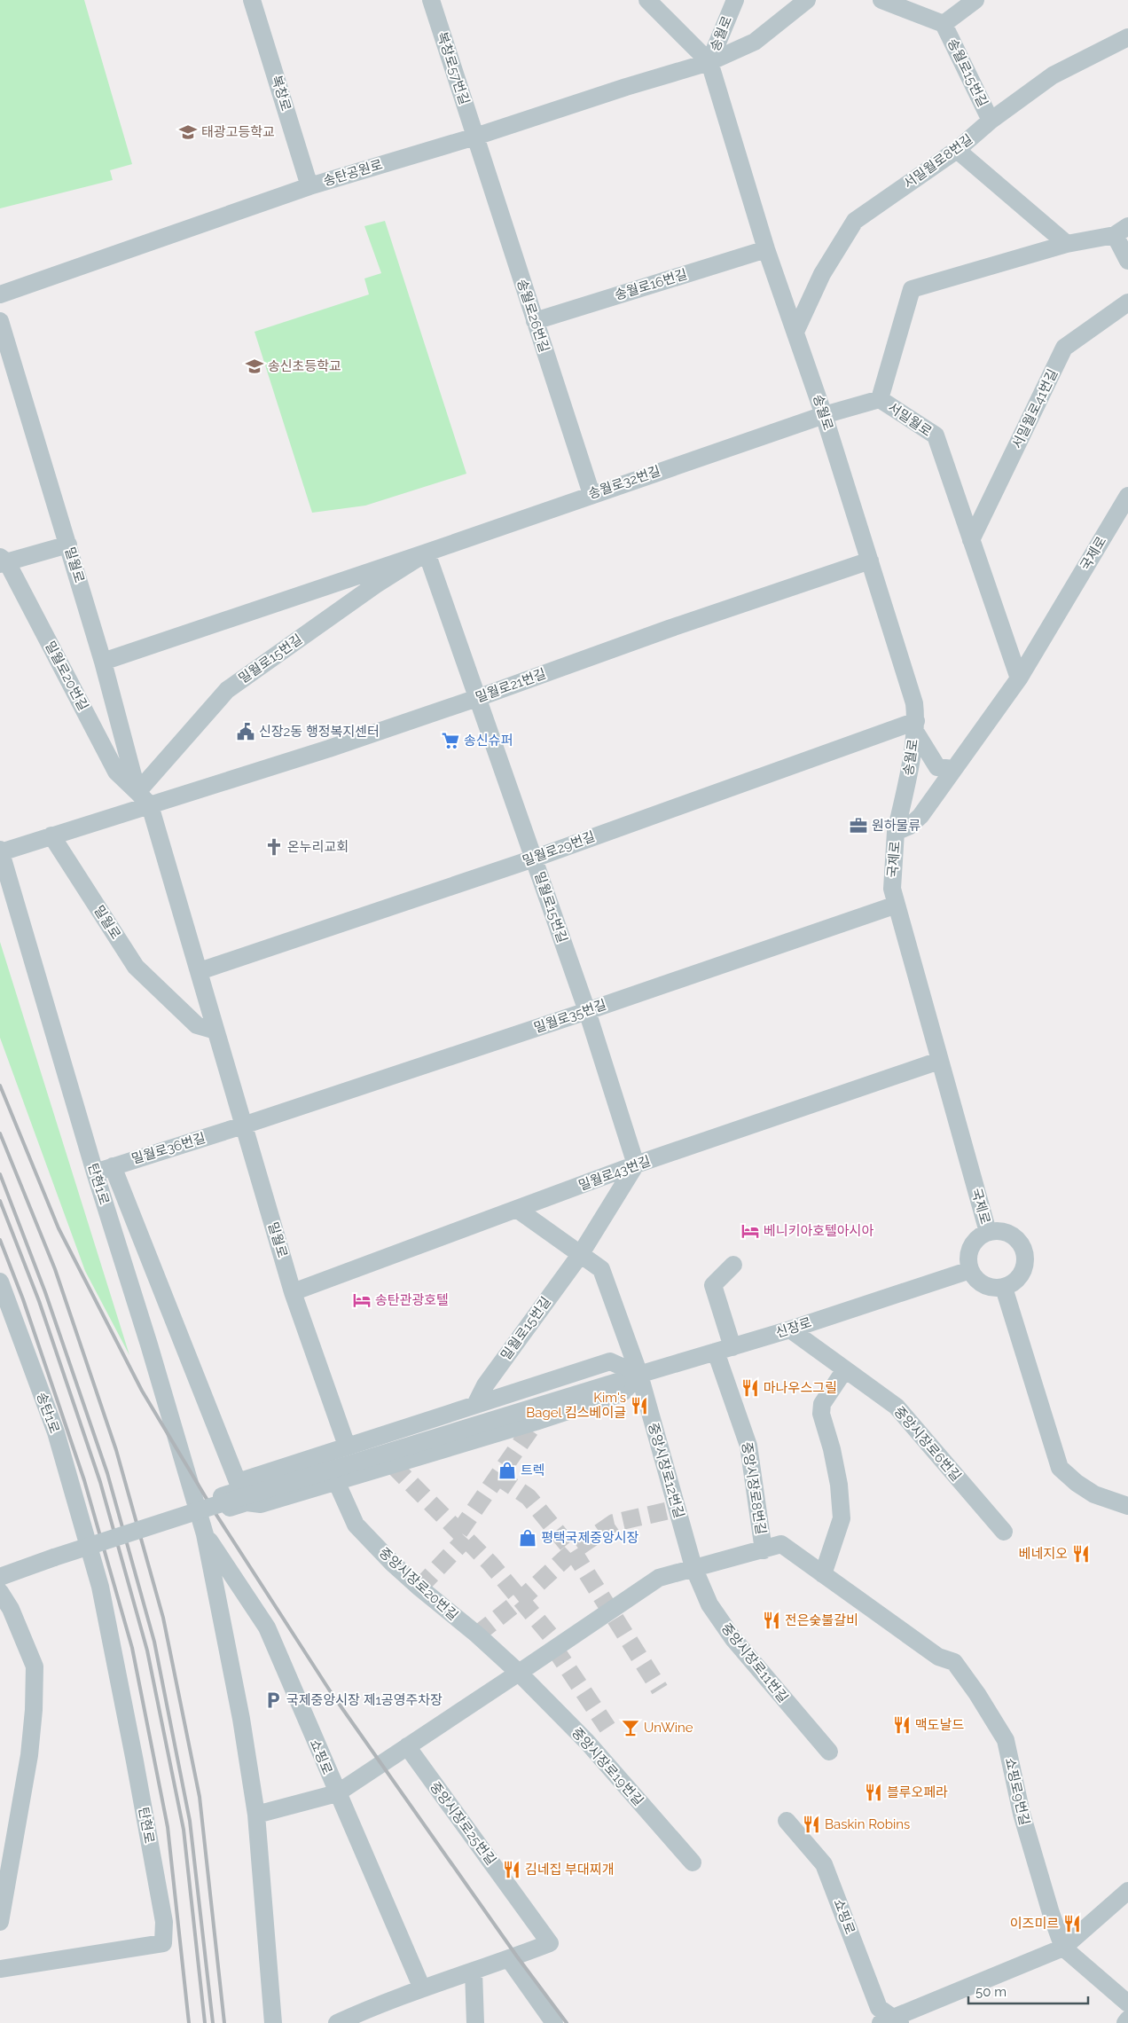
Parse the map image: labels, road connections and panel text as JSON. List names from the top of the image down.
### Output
{
  "streets": {
    "street": [
      "송월로",
      "복창로57번길",
      "송월로15번길",
      "복창로",
      "서밀월로8번길",
      "송탄공원로",
      "송월로16번길",
      "송월로26번길",
      "서밀월로41번길",
      "서밀월로",
      "송월로32번길",
      "국제로",
      "밀월로",
      "밀월로15번길",
      "밀월로20번길",
      "밀월로21번길",
      "밀월로29번길",
      "밀월로35번길",
      "밀월로36번길",
      "밀월로43번길",
      "탄현1로",
      "신장로",
      "송탄1로",
      "중앙시장로6번길",
      "중앙시장로12번길",
      "중앙시장로8번길",
      "중앙시장로20번길",
      "중앙시장로11번길",
      "쇼핑로",
      "중앙시장로19번길",
      "쇼핑로9번길",
      "중앙시장로25번길",
      "탄현로"
    ]
  },
  "crossings": [
    ["송월로", "서밀월로8번길"],
    ["송월로", "송탄공원로"],
    ["송월로", "송월로16번길"],
    ["송월로", "송월로32번길"],
    ["송월로", "국제로"],
    ["송월로", "밀월로21번길"],
    ["송월로", "밀월로29번길"],
    ["복창로57번길", "송탄공원로"],
    ["복창로57번길", "송월로26번길"],
    ["송월로15번길", "서밀월로8번길"],
    ["복창로", "송탄공원로"],
    ["송탄공원로", "송월로26번길"],
    ["송월로16번길", "송월로26번길"],
    ["송월로26번길", "송월로32번길"],
    ["서밀월로41번길", "서밀월로"],
    ["서밀월로", "송월로32번길"],
    ["서밀월로", "국제로"],
    ["송월로32번길", "밀월로15번길"],
    ["국제로", "밀월로35번길"],
    ["국제로", "밀월로43번길"],
    ["국제로", "신장로"],
    ["밀월로", "밀월로15번길"],
    ["밀월로", "밀월로20번길"],
    ["밀월로", "밀월로21번길"],
    ["밀월로", "밀월로29번길"],
    ["밀월로", "밀월로35번길"],
    ["밀월로", "밀월로36번길"],
    ["밀월로", "밀월로43번길"],
    ["밀월로15번길", "밀월로20번길"],
    ["밀월로15번길", "밀월로21번길"],
    ["밀월로15번길", "밀월로29번길"],
    ["밀월로15번길", "밀월로35번길"],
    ["밀월로15번길", "밀월로43번길"],
    ["밀월로35번길", "밀월로36번길"],
    ["밀월로36번길", "탄현1로"],
    ["탄현1로", "쇼핑로"],
    ["신장로", "중앙시장로6번길"],
    ["신장로", "중앙시장로12번길"],
    ["신장로", "중앙시장로8번길"],
    ["송탄1로", "탄현로"],
    ["중앙시장로12번길", "중앙시장로11번길"],
    ["중앙시장로8번길", "쇼핑로9번길"],
    ["중앙시장로20번길", "중앙시장로19번길"]
  ],
  "places": {
    "school or university": ["태광고등학교", "송신초등학교"],
    "public building": ["신장2동 행정복지센터"],
    "supermarket": ["송신슈퍼"],
    "office": ["원하물류"],
    "church": ["온누리교회"],
    "hotel": ["베니키아호텔아시아", "송탄관광호텔"],
    "restaurant": [
      "마나우스그릴",
      "Kim's Bagel 킴스베이글",
      "베네지오",
      "전은숮불갈비",
      "맥도날드",
      "블루오페라",
      "Baskin Robins",
      "김네집 부대찌개",
      "이즈미르"
    ],
    "shop": ["트렉", "평택국제중앙시장"],
    "parking": ["국제중앙시장 제1공영주차장"],
    "bar": ["UnWine"]
  },
  "scale_bar": "50 m"
}
